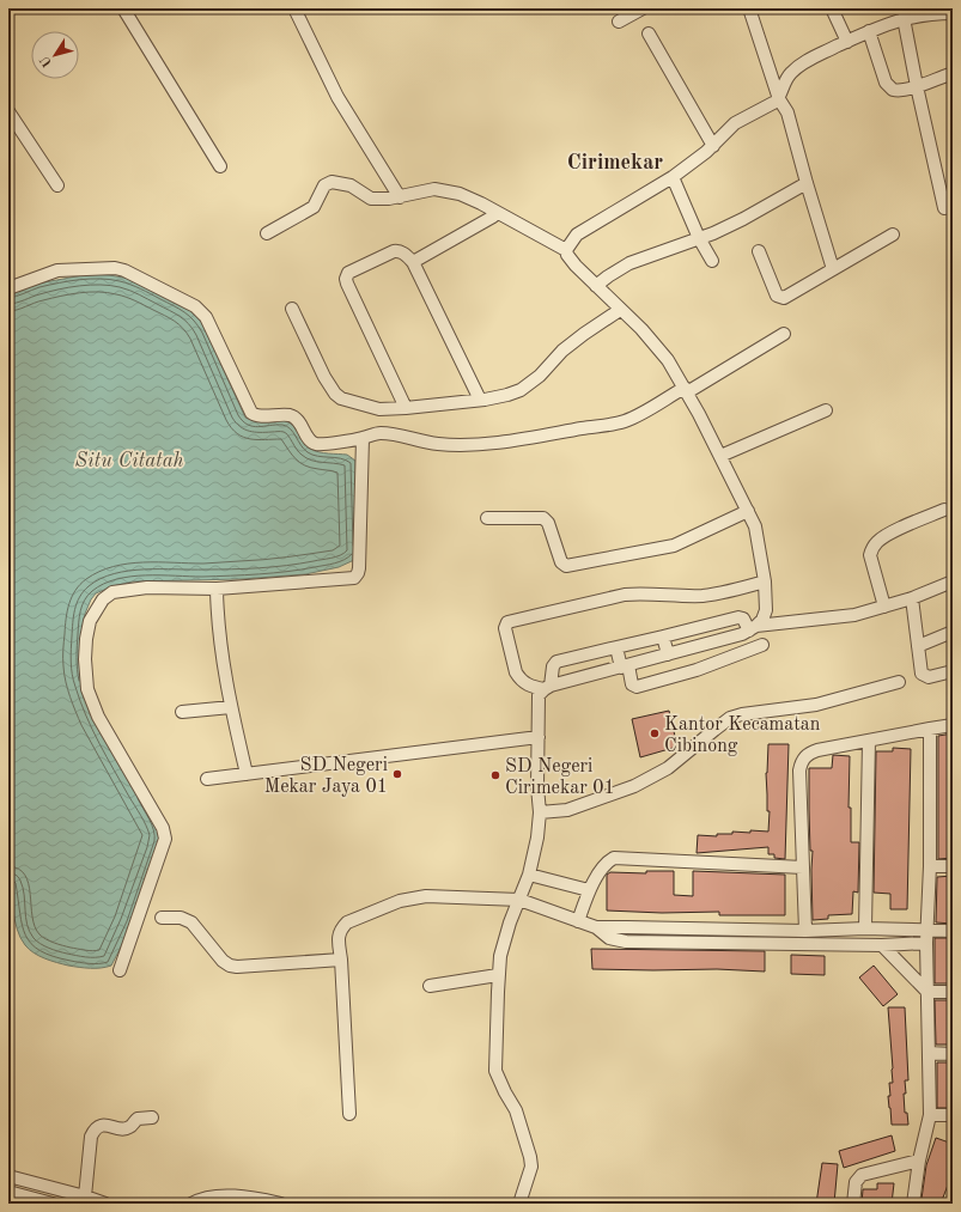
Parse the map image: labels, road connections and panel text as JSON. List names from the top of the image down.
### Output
{
  "districts": ["Cirimekar"],
  "water": ["Situ Citatah"],
  "places": ["Kantor Kecamatan Cibinong", "SD Negeri Mekar Jaya 01", "SD Negeri Cirimekar 01"],
  "north": "bottom left"
}
